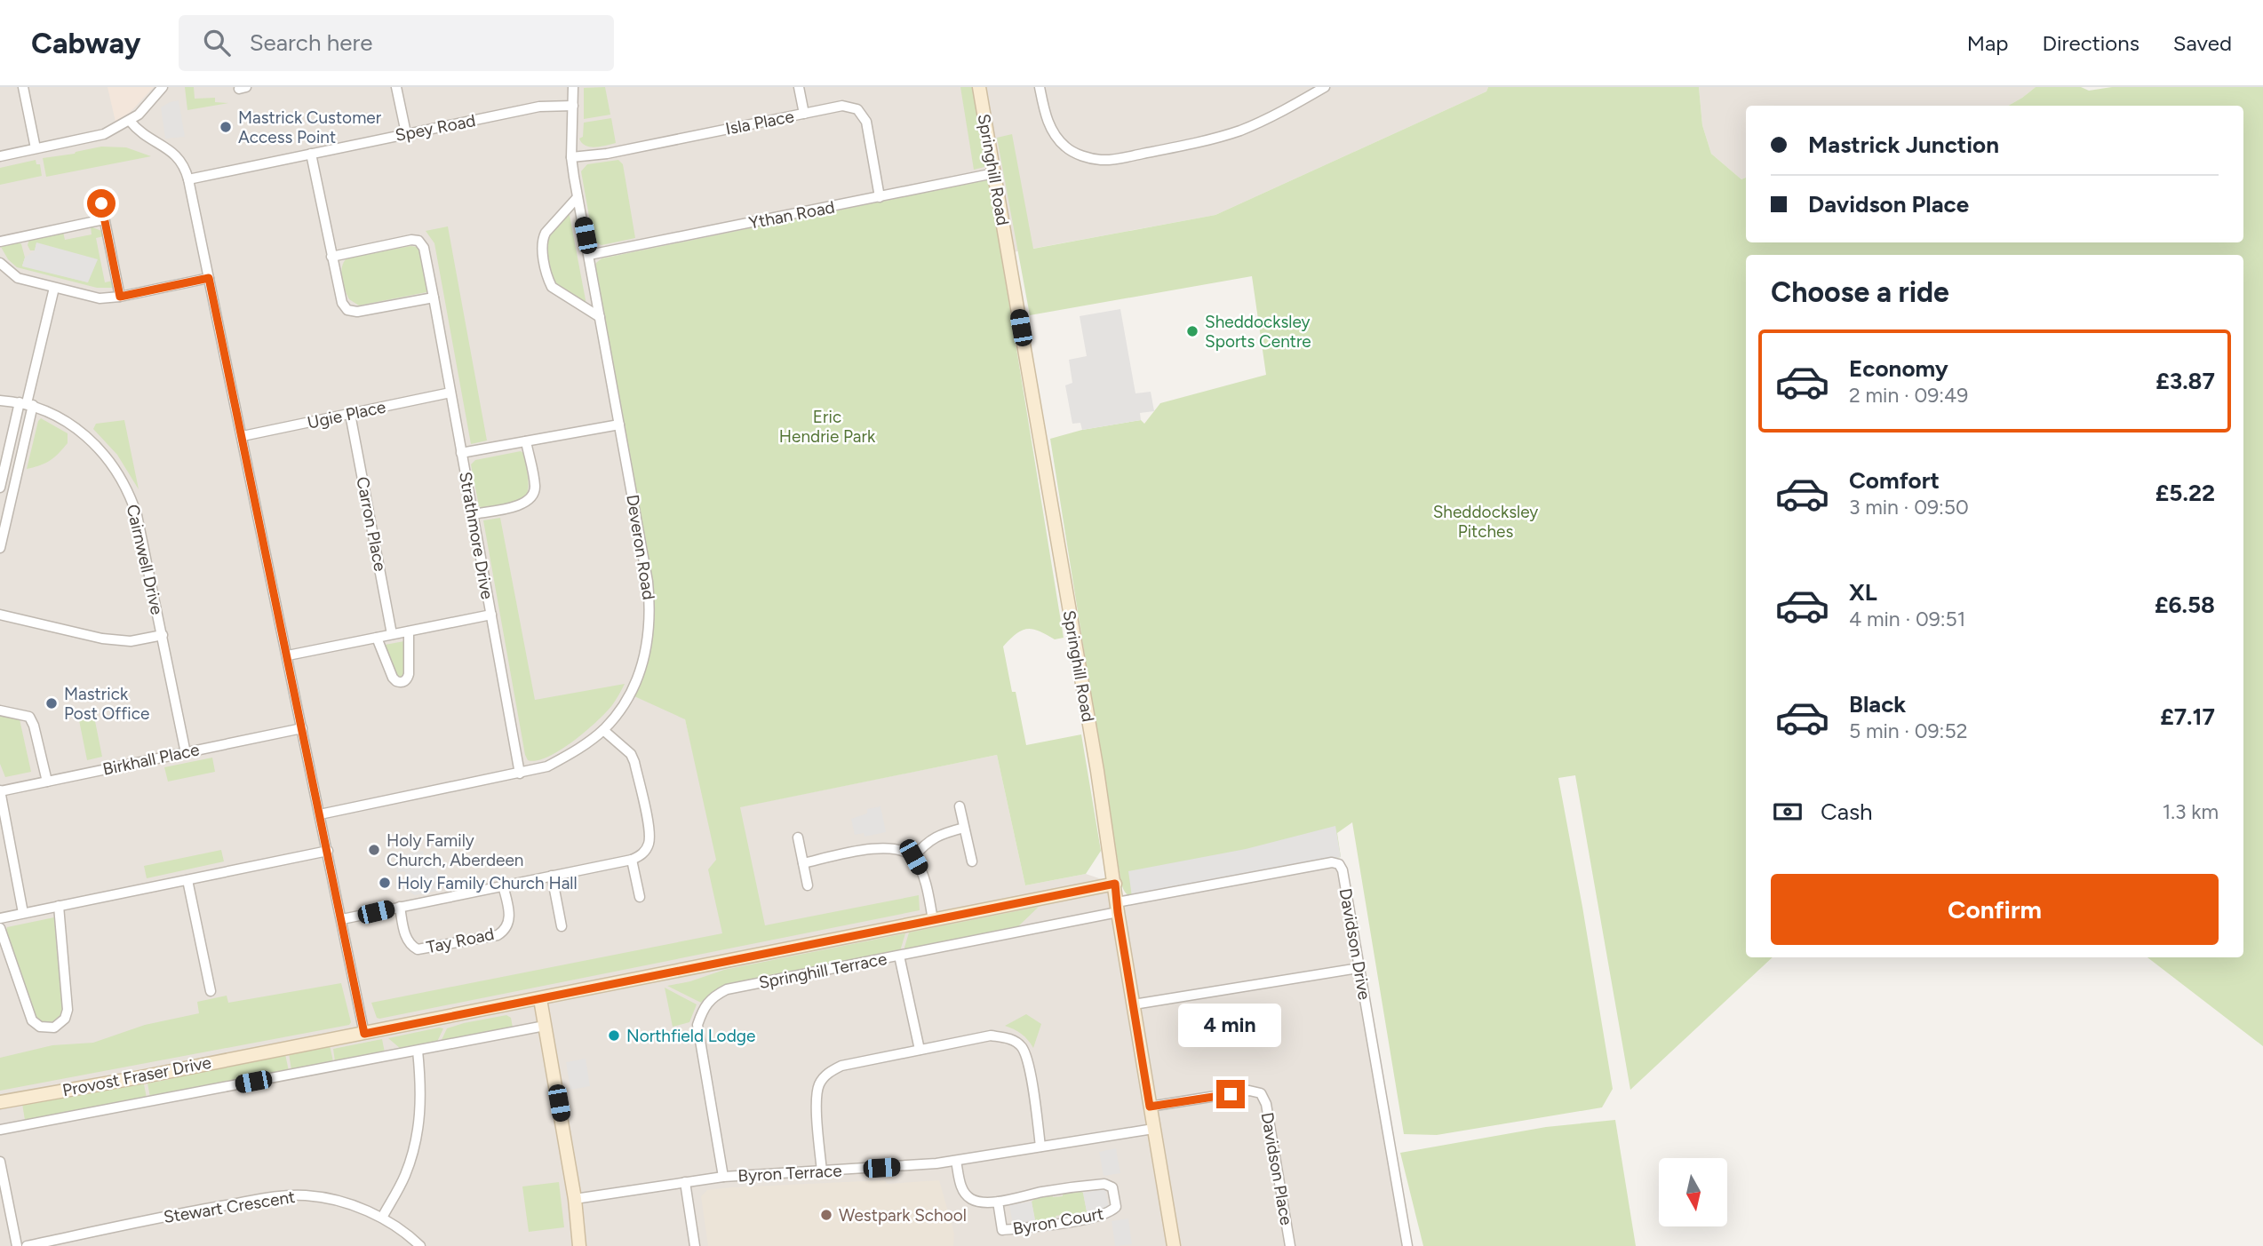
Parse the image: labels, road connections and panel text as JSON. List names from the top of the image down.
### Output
{
  "streets": {
    "street": [
      "Isla Place",
      "Spey Road",
      "Springhill Road",
      "Ythan Road",
      "Ugie Place",
      "Carron Place",
      "Strathmore Drive",
      "Deveron Road",
      "Cairnwell Drive",
      "Birkhall Place",
      "Tay Road",
      "Davidson Drive",
      "Springhill Terrace",
      "Provost Fraser Drive",
      "Davidson Place",
      "Byron Terrace",
      "Stewart Crescent",
      "Byron Court"
    ]
  },
  "crossings": [
    ["Isla Place", "Ythan Road"],
    ["Isla Place", "Deveron Road"],
    ["Spey Road", "Deveron Road"],
    ["Springhill Road", "Ythan Road"],
    ["Springhill Road", "Davidson Drive"],
    ["Springhill Road", "Springhill Terrace"],
    ["Springhill Road", "Provost Fraser Drive"],
    ["Springhill Road", "Davidson Place"],
    ["Springhill Road", "Byron Terrace"],
    ["Ythan Road", "Deveron Road"],
    ["Ugie Place", "Carron Place"],
    ["Ugie Place", "Strathmore Drive"],
    ["Strathmore Drive", "Deveron Road"],
    ["Cairnwell Drive", "Birkhall Place"],
    ["Davidson Drive", "Springhill Terrace"],
    ["Springhill Terrace", "Byron Terrace"],
    ["Byron Terrace", "Byron Court"]
  ],
  "parks": ["Eric Hendrie Park", "Sheddocksley Pitches"],
  "places": [
    "Mastrick Customer Access Point",
    "Sheddocksley Sports Centre",
    "Mastrick Post Office",
    "Holy Family Church, Aberdeen",
    "Holy Family Church Hall",
    "Northfield Lodge",
    "Westpark School"
  ],
  "north": "bottom",
  "page": {
    "header": "Cabway",
    "search": "Search here",
    "nav": ["Map", "Directions", "Saved"],
    "banner": ["Mastrick Junction", "Davidson Place"],
    "heading": "Choose a ride",
    "list": [
      {
        "name": "Economy",
        "note": "2 min · 09:49",
        "value": "£3.87"
      },
      {
        "name": "Comfort",
        "note": "3 min · 09:50",
        "value": "£5.22"
      },
      {
        "name": "XL",
        "note": "4 min · 09:51",
        "value": "£6.58"
      },
      {
        "name": "Black",
        "note": "5 min · 09:52",
        "value": "£7.17"
      }
    ],
    "pay": ["Cash", "1.3 km"],
    "buttons": "Confirm",
    "bubble": "4 min"
  }
}
